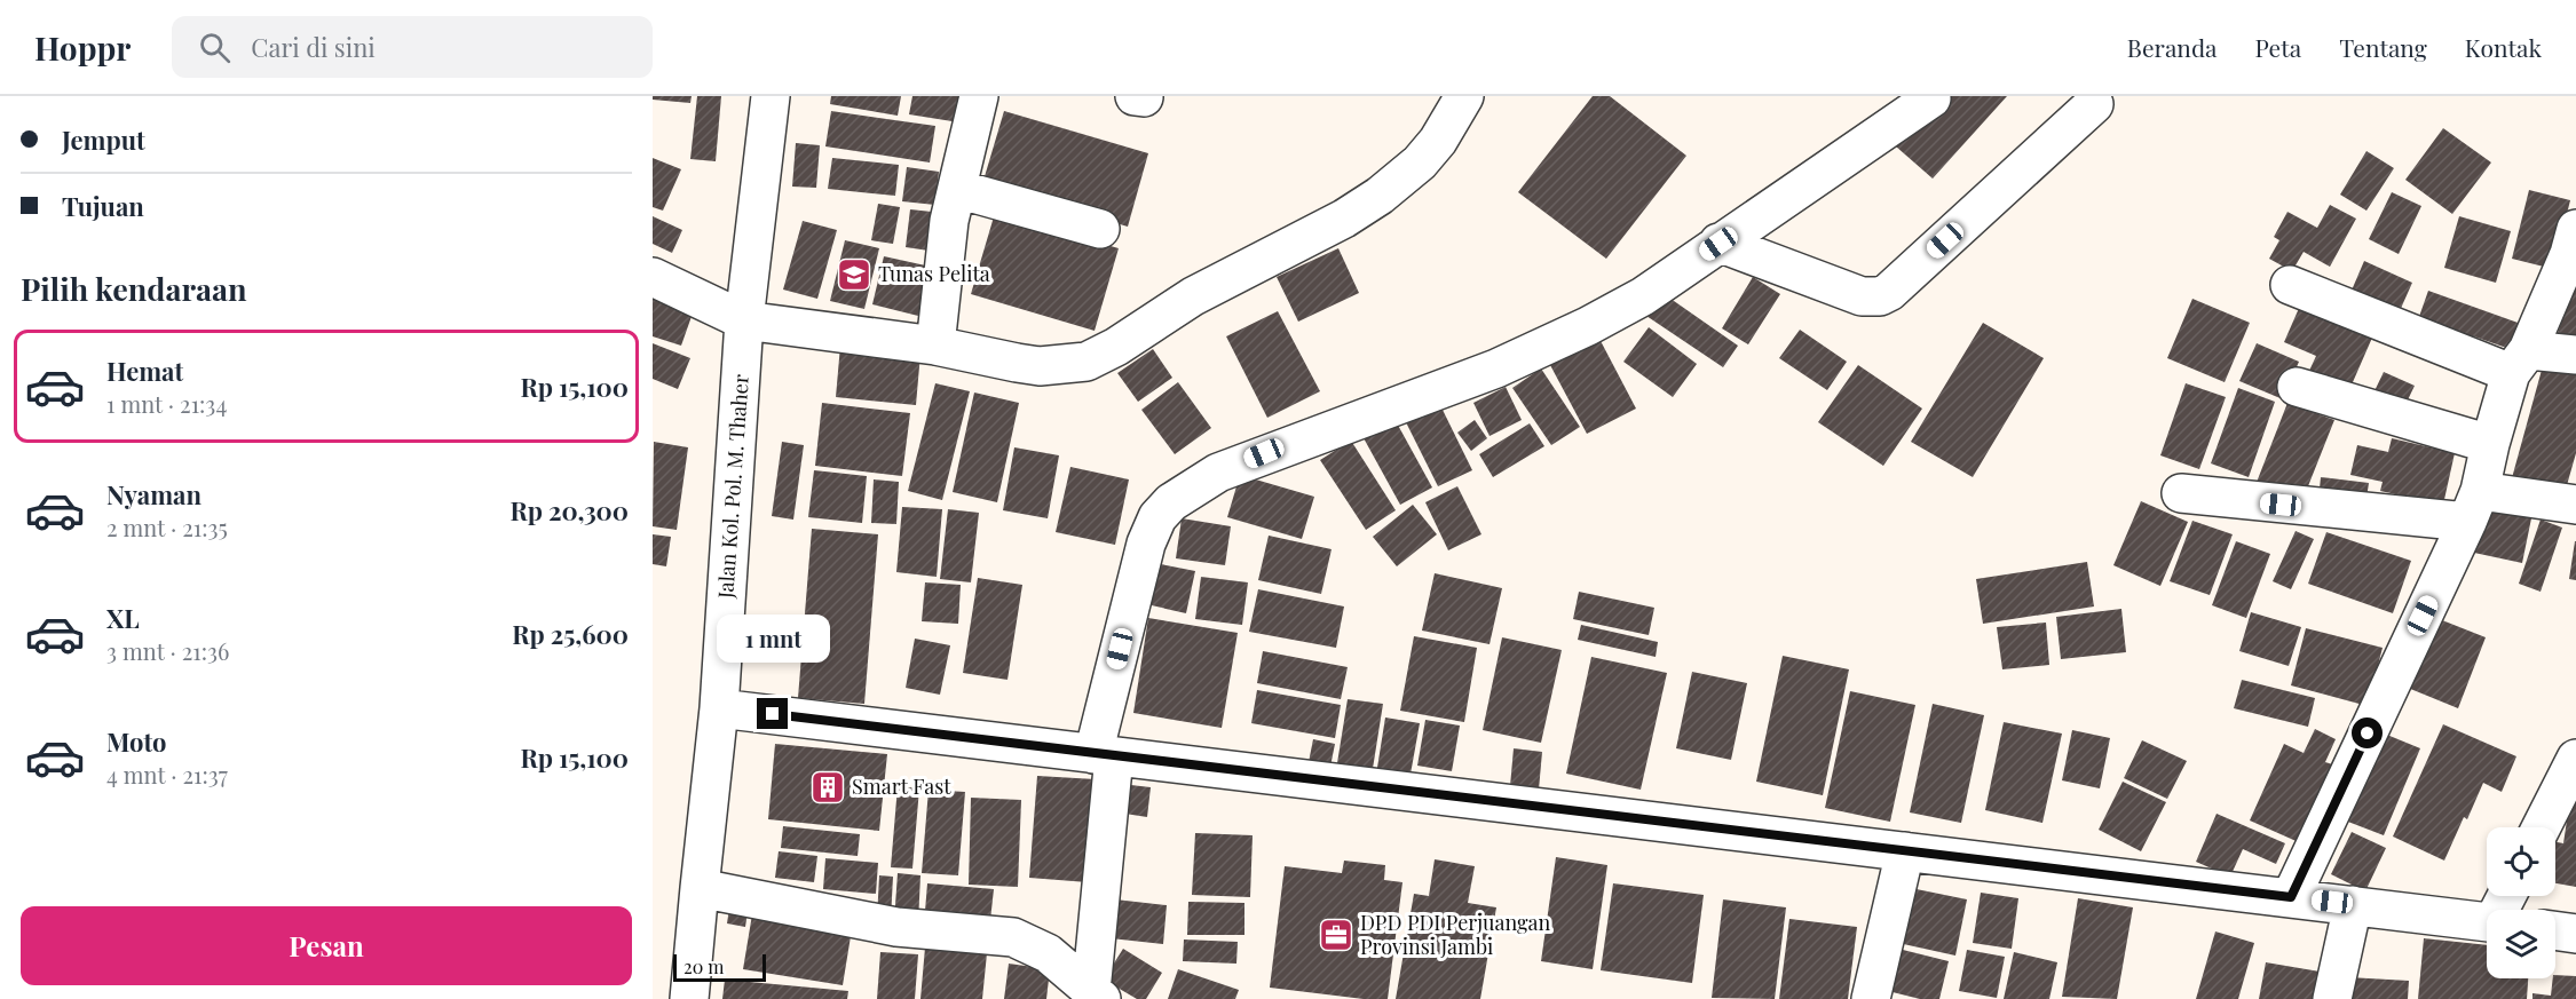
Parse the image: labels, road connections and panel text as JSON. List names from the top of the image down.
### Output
{
  "streets": {
    "street": ["Jalan Kol. Pol. M. Thaher"]
  },
  "places": {
    "school or university": ["Tunas Pelita"],
    "building": ["Smart Fast"],
    "office": ["DPD PDI Perjuangan Provinsi Jambi"]
  },
  "scale_bar": "20 m",
  "page": {
    "header": "Hoppr",
    "search": "Cari di sini",
    "nav": [
      "Beranda",
      "Peta",
      "Tentang",
      "Kontak"
    ],
    "banner": ["Jemput", "Tujuan"],
    "heading": "Pilih kendaraan",
    "list": [
      {
        "name": "Hemat",
        "note": "1 mnt · 21:34",
        "value": "Rp 15,100"
      },
      {
        "name": "Nyaman",
        "note": "2 mnt · 21:35",
        "value": "Rp 20,300"
      },
      {
        "name": "XL",
        "note": "3 mnt · 21:36",
        "value": "Rp 25,600"
      },
      {
        "name": "Moto",
        "note": "4 mnt · 21:37",
        "value": "Rp 15,100"
      }
    ],
    "bubble": "1 mnt",
    "buttons": "Pesan",
    "scale": "20 m"
  }
}
